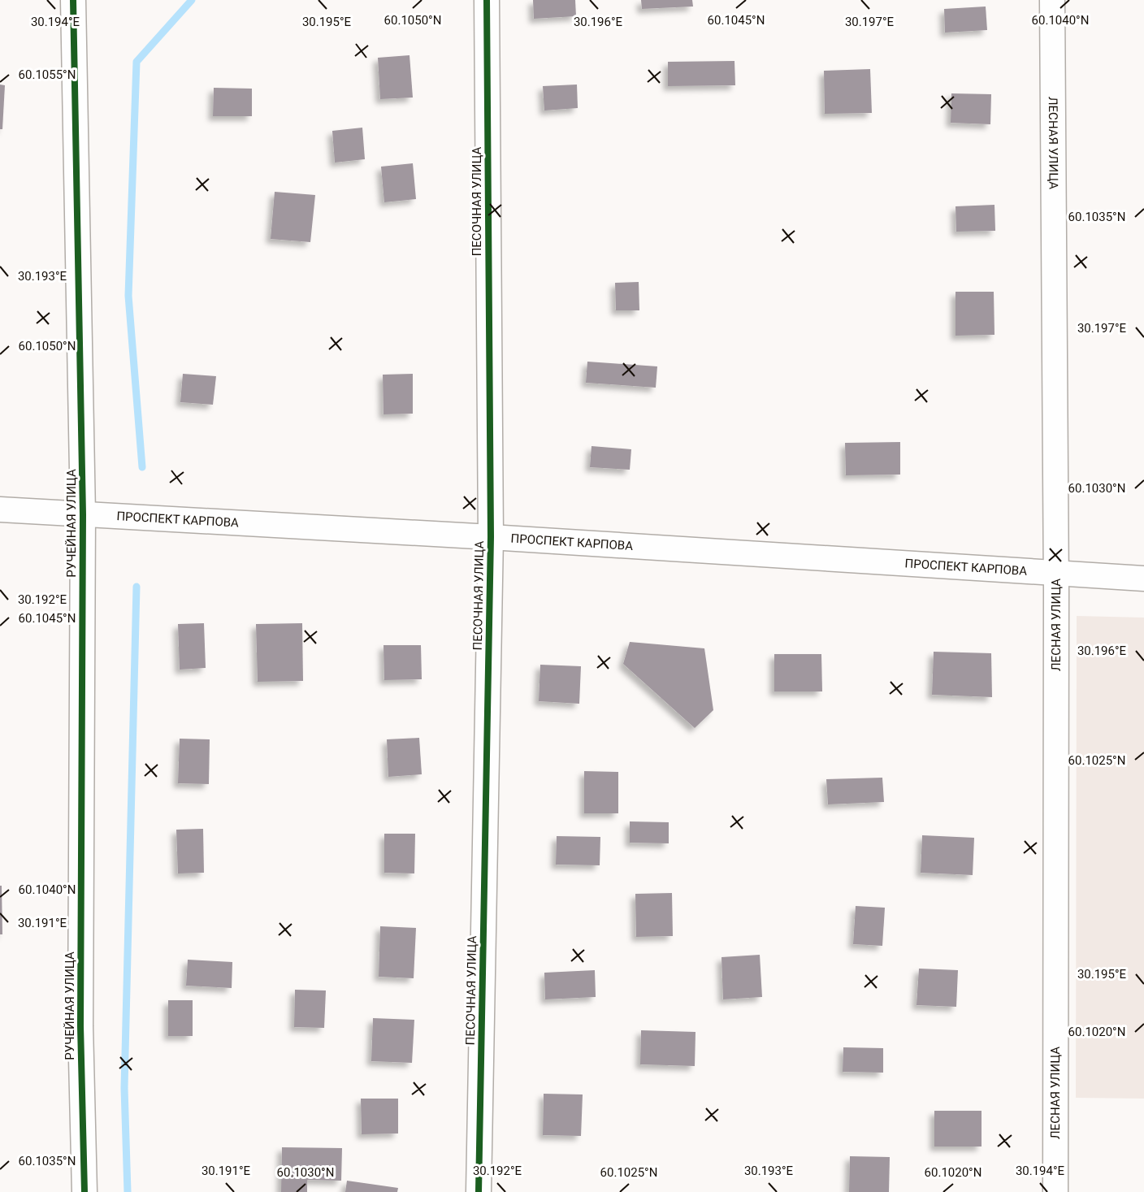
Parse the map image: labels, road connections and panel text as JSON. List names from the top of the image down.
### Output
{
  "streets": {
    "street": [
      "ЛЕСНАЯ УЛИЦА",
      "ПЕСОЧНАЯ УЛИЦА",
      "ПРОСПЕКТ КАРПОВА",
      "РУЧЕЙНАЯ УЛИЦА"
    ]
  },
  "crossings": [
    ["ЛЕСНАЯ УЛИЦА", "ПРОСПЕКТ КАРПОВА"],
    ["ПЕСОЧНАЯ УЛИЦА", "ПРОСПЕКТ КАРПОВА"],
    ["ПРОСПЕКТ КАРПОВА", "РУЧЕЙНАЯ УЛИЦА"]
  ],
  "coordinates": [
    "60.1050°N",
    "60.1045°N",
    "60.1040°N",
    "30.194°E",
    "30.195°E",
    "30.196°E",
    "30.197°E",
    "60.1055°N",
    "60.1035°N",
    "30.193°E",
    "60.1030°N",
    "30.192°E",
    "60.1025°N",
    "30.191°E",
    "60.1020°N"
  ]
}
